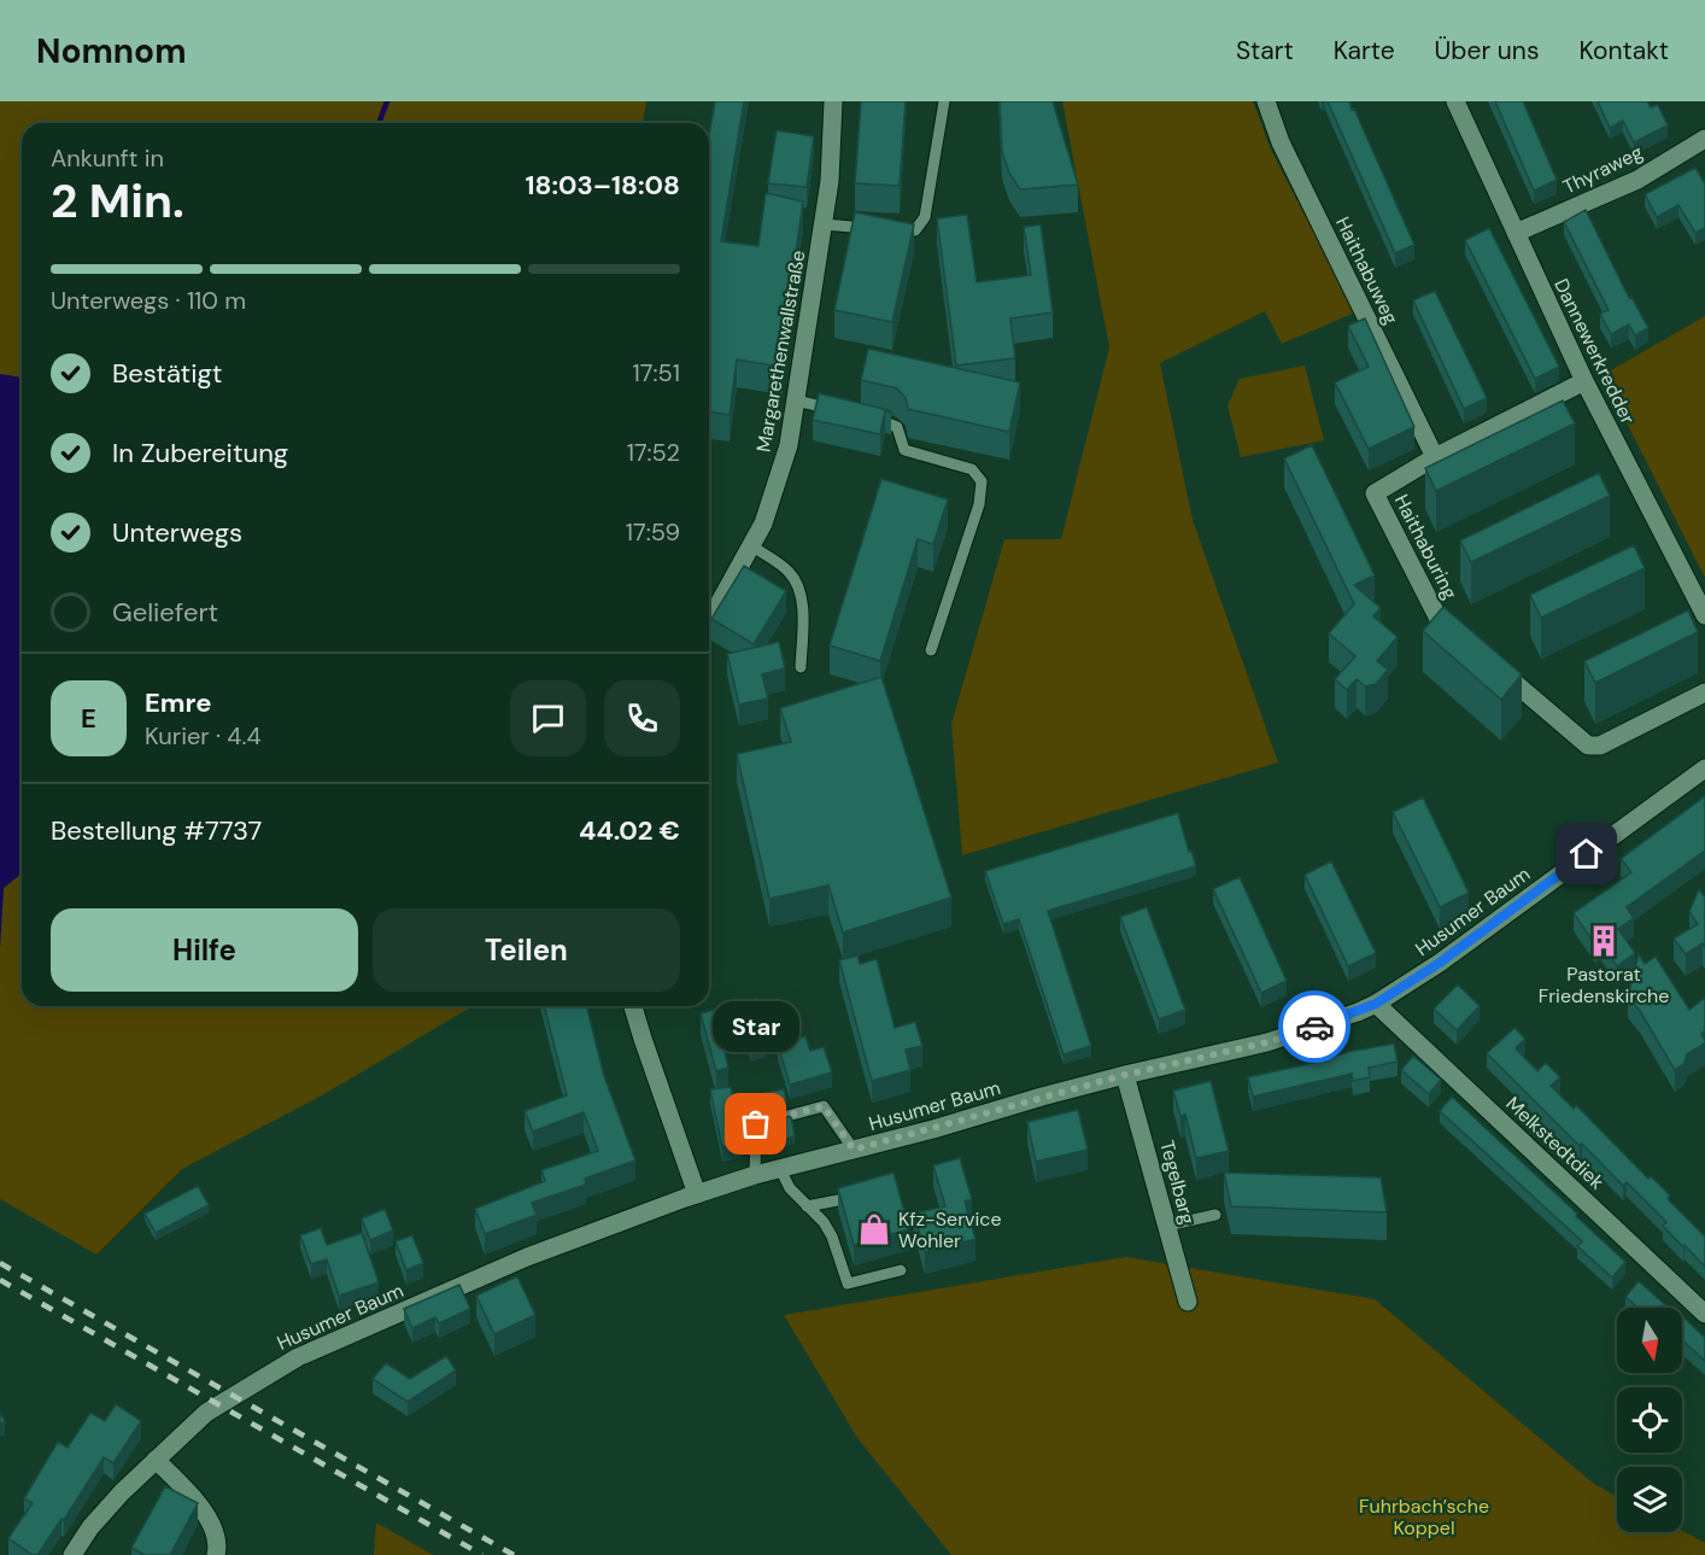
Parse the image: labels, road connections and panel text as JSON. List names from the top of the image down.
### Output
{
  "streets": {
    "street": [
      "Thyraweg",
      "Haithabuweg",
      "Margarethenwallstraße",
      "Dannewerkredder",
      "Haithaburing",
      "Husumer Baum",
      "Melkstedtdiek",
      "Tegelbarg"
    ]
  },
  "crossings": [
    ["Thyraweg", "Dannewerkredder"],
    ["Haithabuweg", "Haithaburing"],
    ["Dannewerkredder", "Haithaburing"],
    ["Husumer Baum", "Melkstedtdiek"],
    ["Husumer Baum", "Tegelbarg"]
  ],
  "parks": ["Fuhrbach’sche Koppel"],
  "places": {
    "building": ["Pastorat Friedenskirche"],
    "other": ["Star"],
    "shop": ["Kfz-Service Wohler"]
  },
  "north": "bottom",
  "page": {
    "header": "Nomnom",
    "nav": [
      "Start",
      "Karte",
      "Über uns",
      "Kontakt"
    ],
    "heading": ["2 Min.", "Ankunft in", "18:03–18:08"],
    "panel": [
      "Emre",
      "Kurier · 4.4",
      "Bestellung #7737",
      "44.02 €"
    ],
    "bar": "Unterwegs · 110 m",
    "list": [
      ["Bestätigt", "17:51"],
      ["In Zubereitung", "17:52"],
      ["Unterwegs", "17:59"],
      "Geliefert"
    ],
    "round": "E",
    "buttons": ["Hilfe", "Teilen"],
    "bubble": "Star"
  }
}
